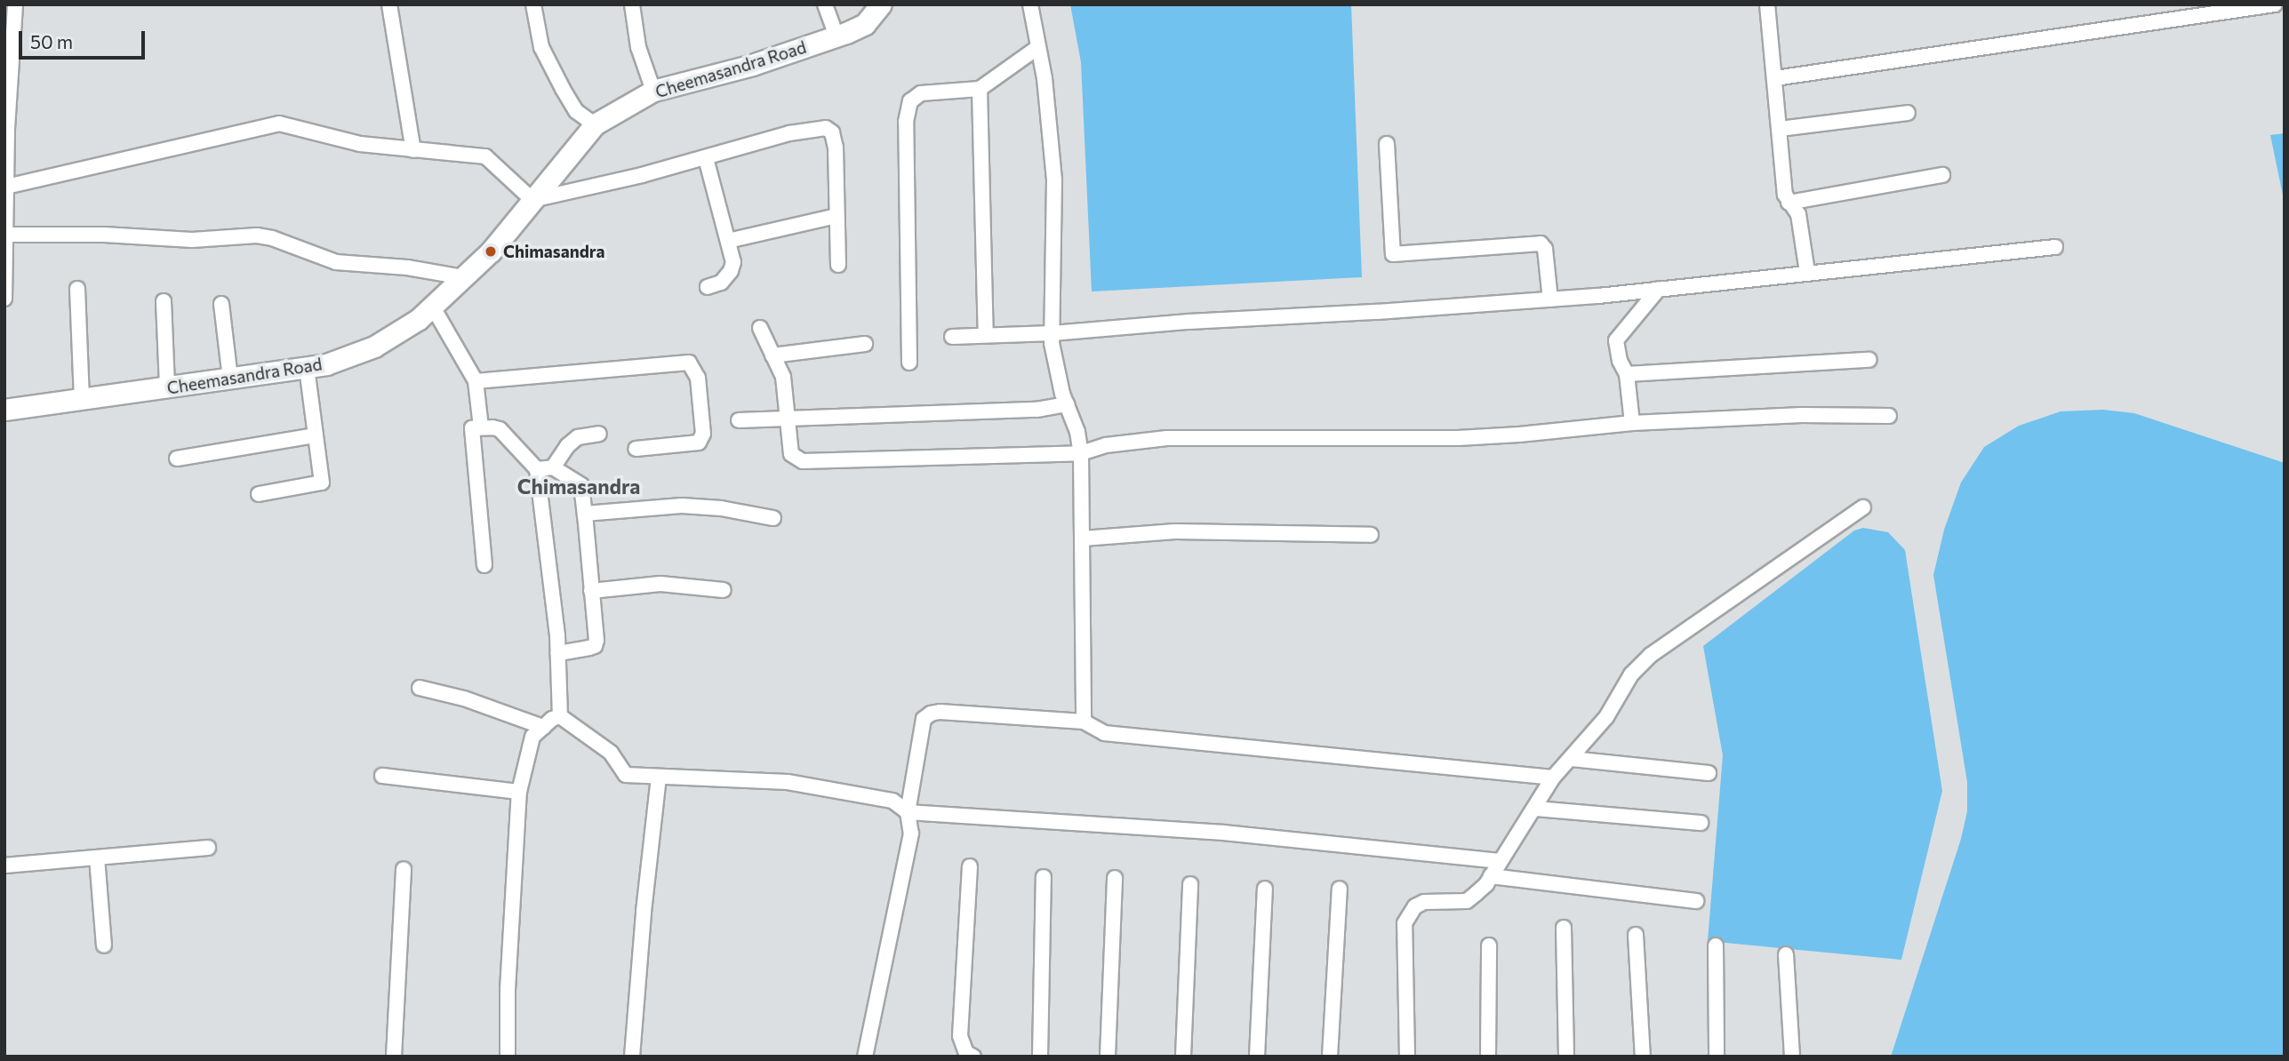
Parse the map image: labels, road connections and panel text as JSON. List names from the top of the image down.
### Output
{
  "streets": {
    "street": ["Cheemasandra Road"]
  },
  "districts": ["Chimasandra"],
  "places": ["Chimasandra"],
  "scale_bar": "50 m"
}
